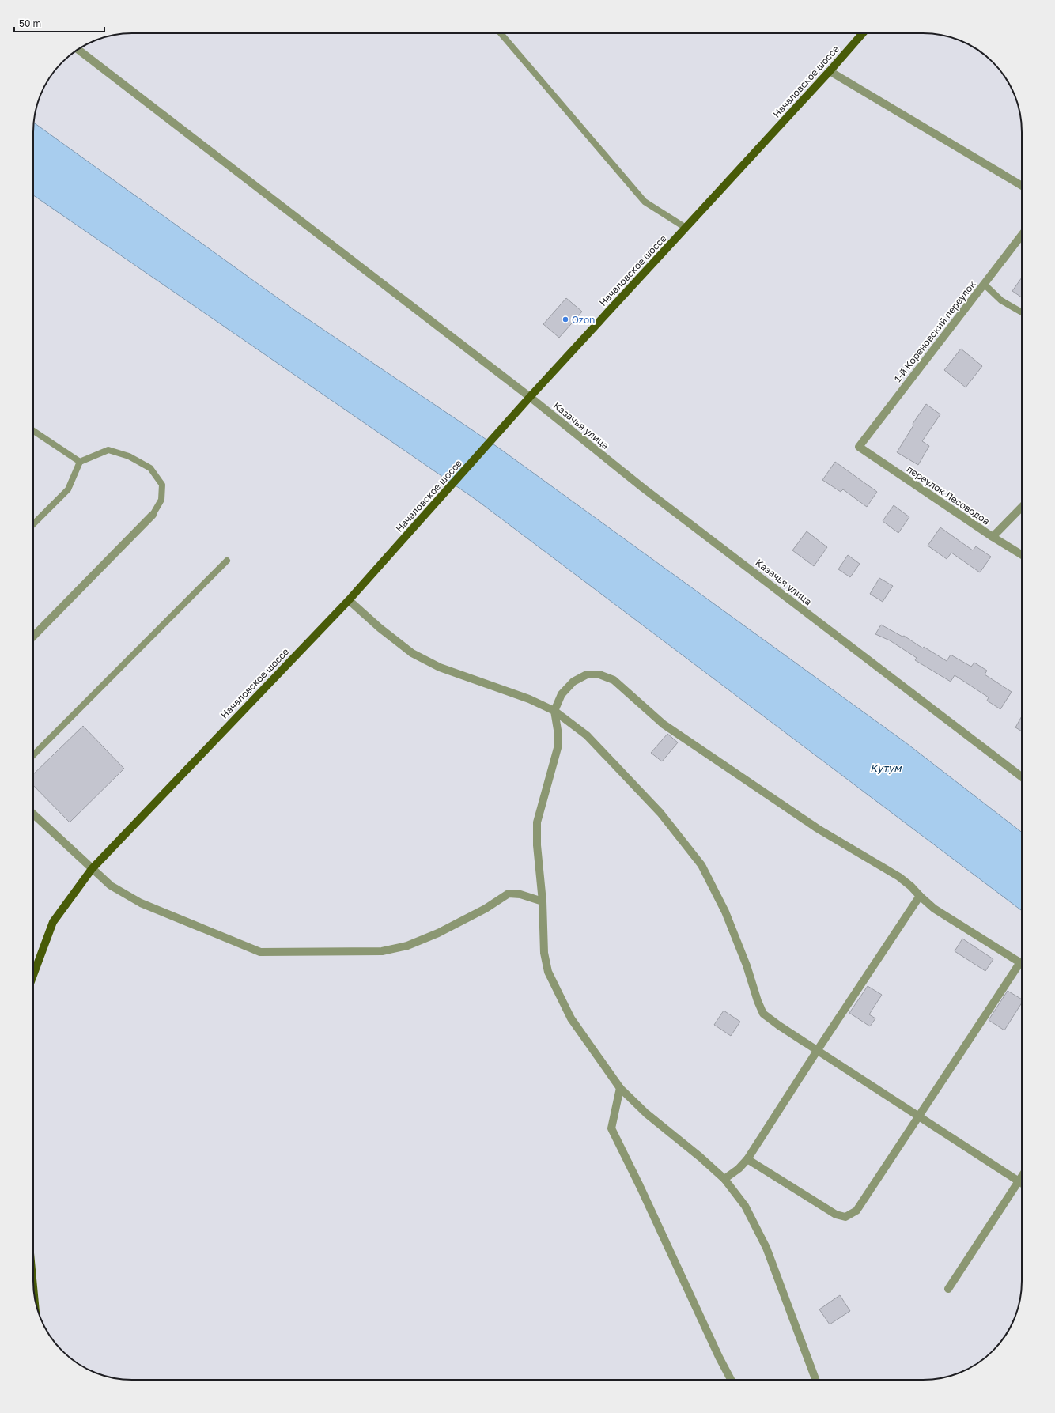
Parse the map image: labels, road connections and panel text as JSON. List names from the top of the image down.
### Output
{
  "streets": {
    "main road": ["Началовское шоссе"],
    "street": ["1-й Кореновский переулок", "Казачья улица", "переулок Лесоводов"]
  },
  "crossings": [
    ["Началовское шоссе", "Казачья улица"],
    ["1-й Кореновский переулок", "переулок Лесоводов"]
  ],
  "water": ["Кутум"],
  "places": ["Ozon"],
  "scale_bar": "50 m"
}
